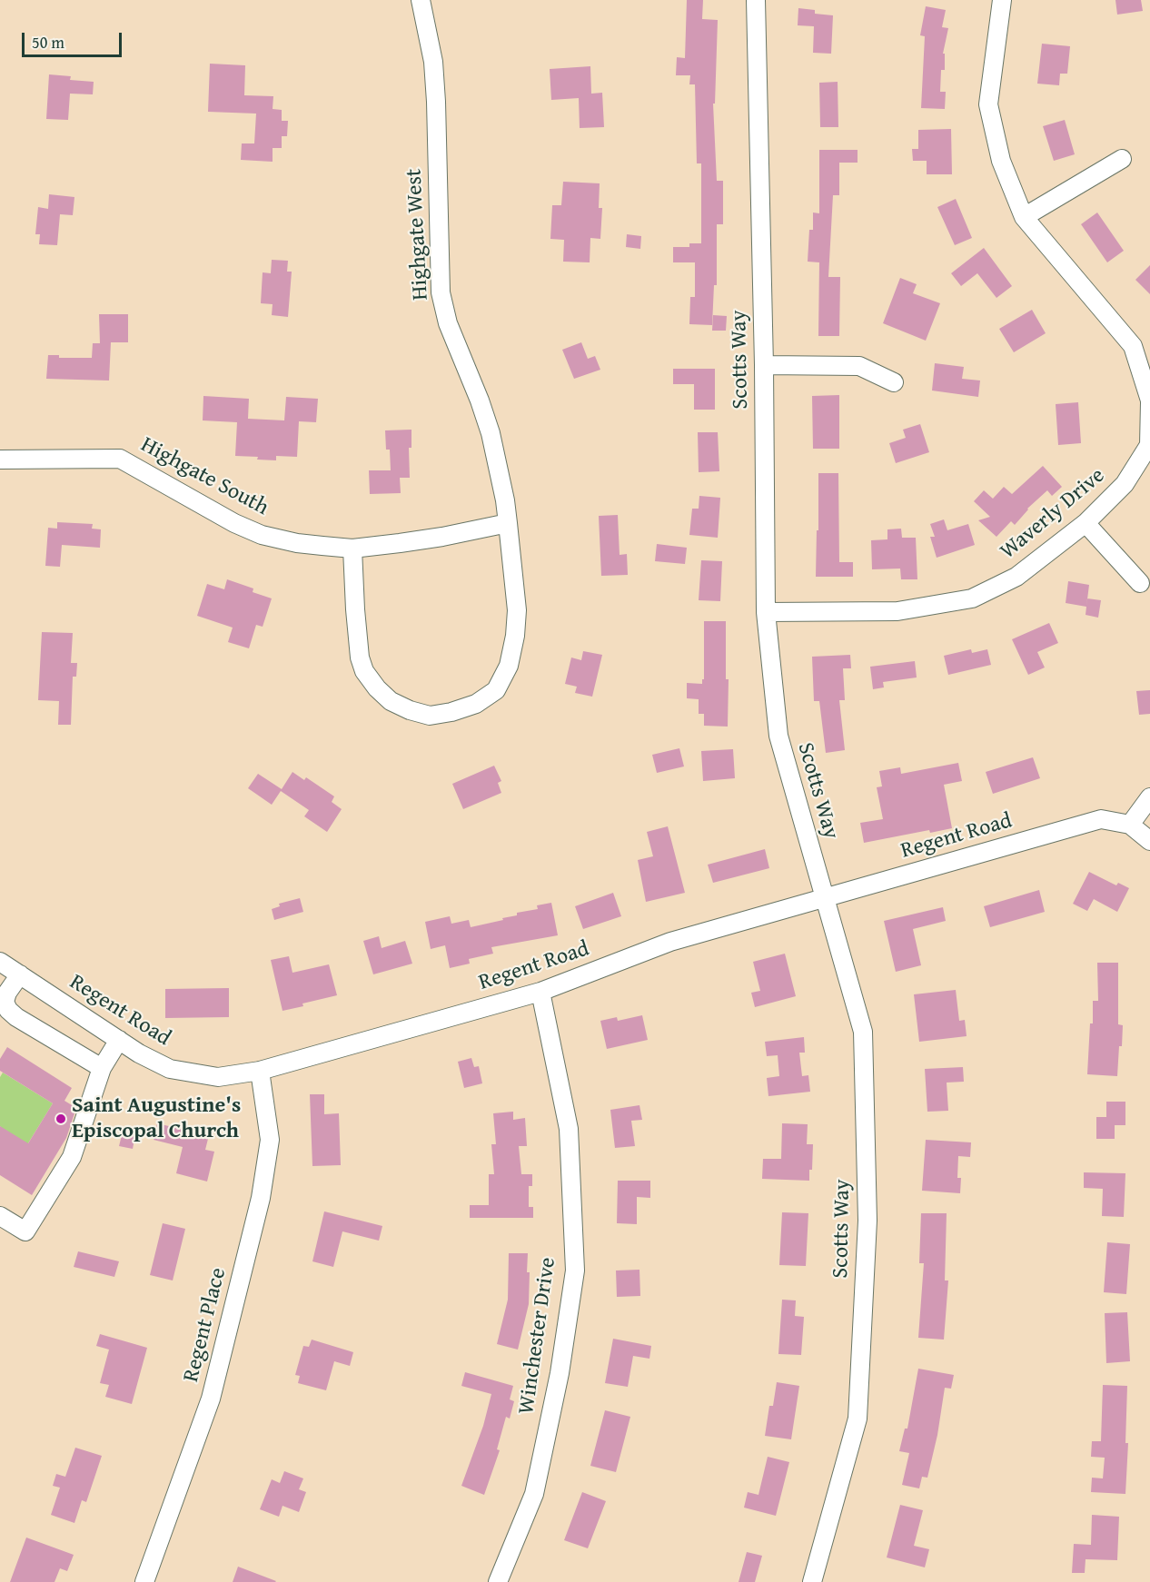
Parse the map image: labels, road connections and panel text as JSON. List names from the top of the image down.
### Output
{
  "streets": {
    "street": [
      "Highgate West",
      "Scotts Way",
      "Highgate South",
      "Waverly Drive",
      "Regent Road",
      "Regent Place",
      "Winchester Drive"
    ]
  },
  "crossings": [
    ["Highgate West", "Highgate South"],
    ["Scotts Way", "Waverly Drive"],
    ["Scotts Way", "Regent Road"],
    ["Regent Road", "Regent Place"],
    ["Regent Road", "Winchester Drive"]
  ],
  "places": ["Saint Augustine's Episcopal Church"],
  "scale_bar": "50 m"
}
